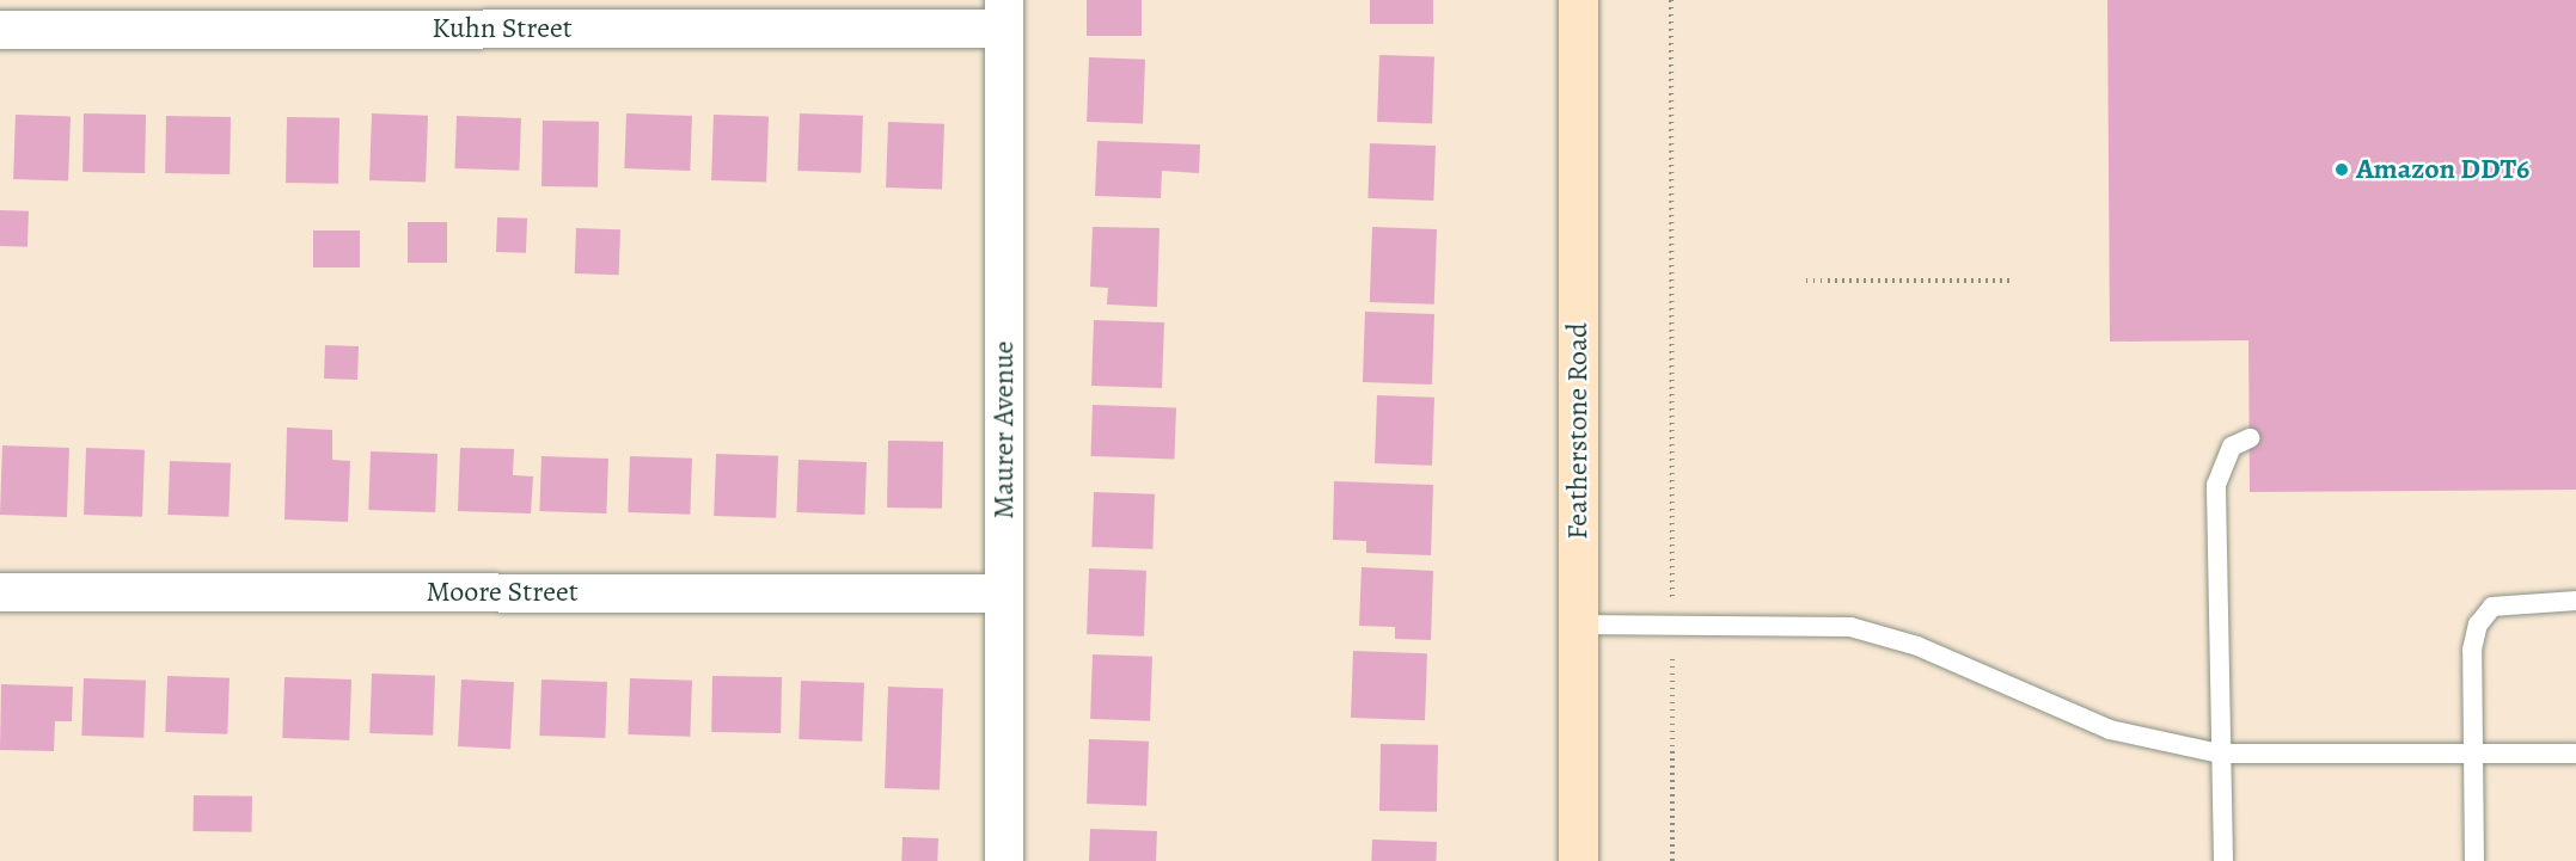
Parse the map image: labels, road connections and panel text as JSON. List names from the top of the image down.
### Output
{
  "streets": {
    "street": [
      "Kuhn Street",
      "Maurer Avenue",
      "Featherstone Road",
      "Moore Street"
    ]
  },
  "crossings": [
    ["Kuhn Street", "Maurer Avenue"],
    ["Maurer Avenue", "Moore Street"]
  ],
  "places": ["Amazon DDT6"]
}
